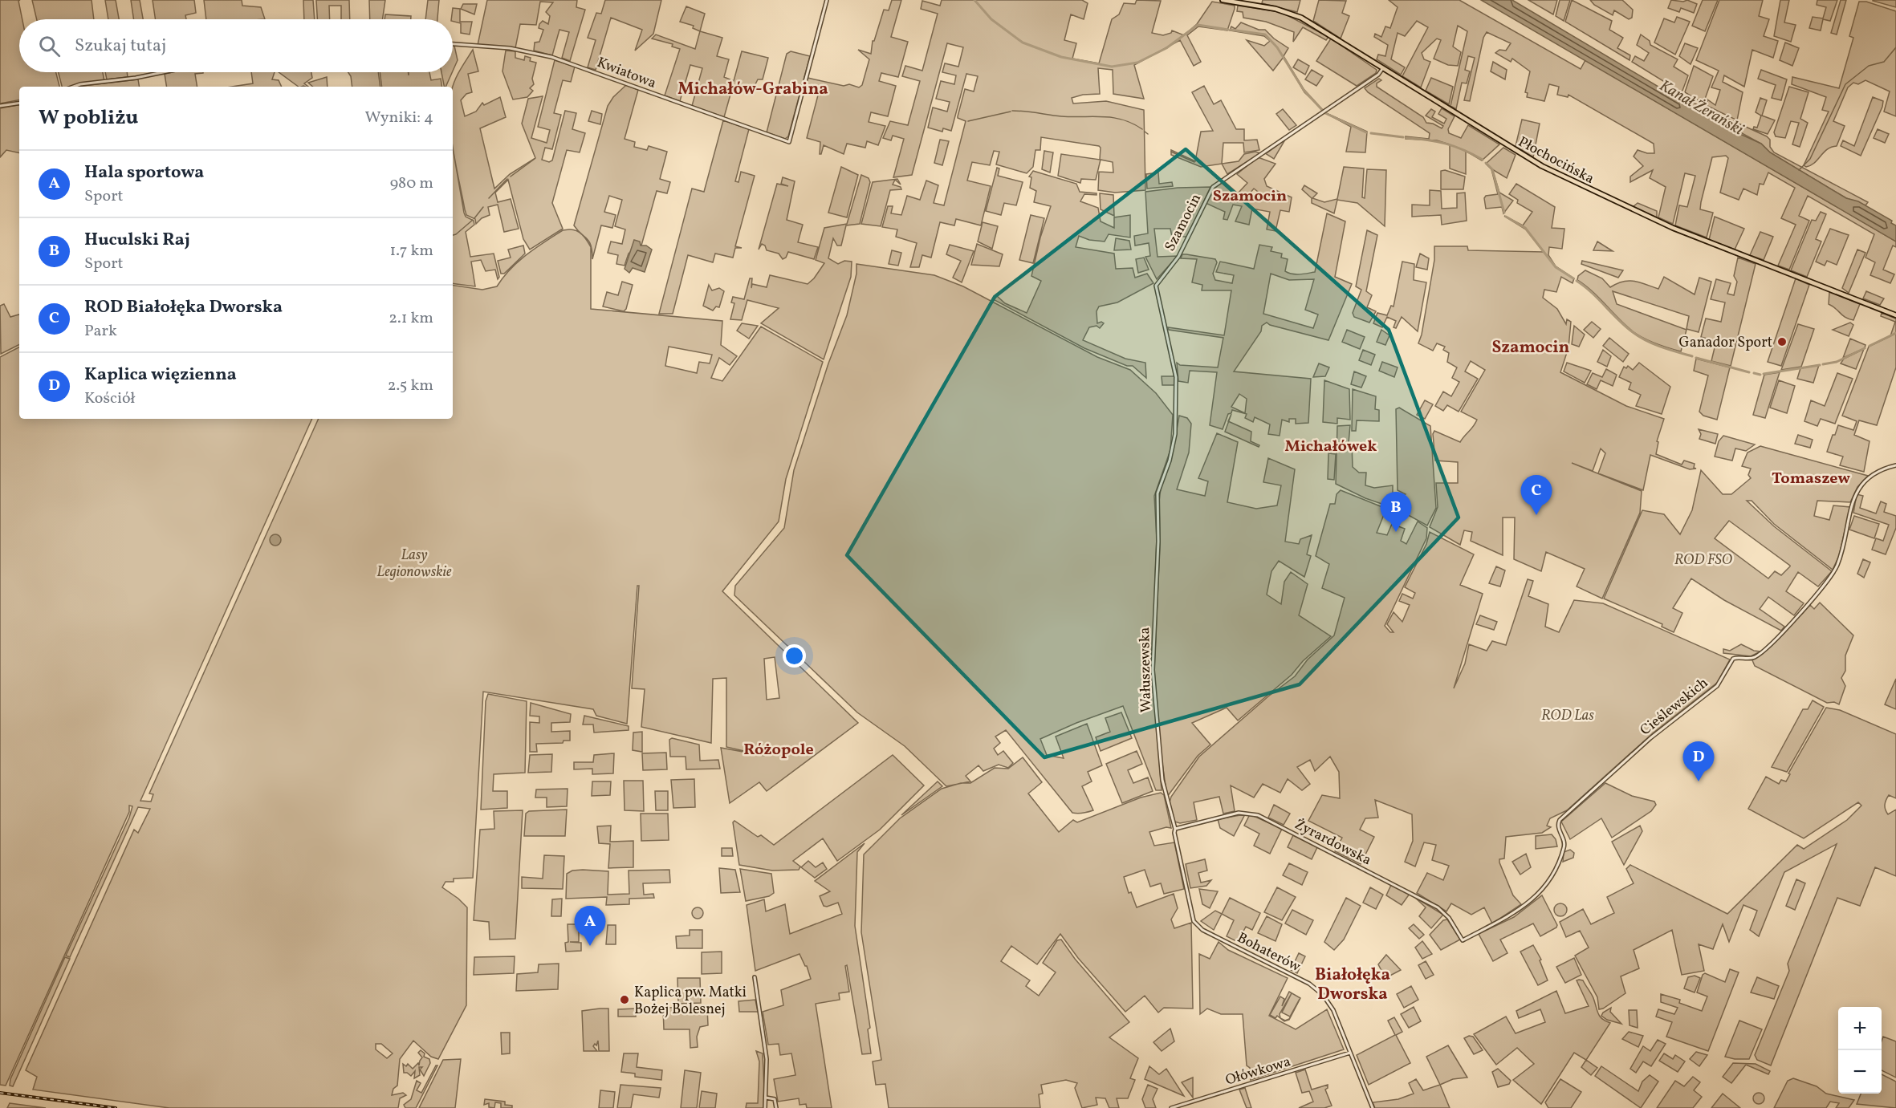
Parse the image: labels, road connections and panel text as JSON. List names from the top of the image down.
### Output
{
  "streets": {
    "main road": ["Płochocińska"],
    "street": [
      "Kwiatowa",
      "Szamocin",
      "Wałuszewska",
      "Cieślewskich",
      "Żyrardowska",
      "Bohaterów",
      "Ołówkowa"
    ]
  },
  "crossings": [
    ["Płochocińska", "Szamocin"],
    ["Szamocin", "Wałuszewska"],
    ["Wałuszewska", "Żyrardowska"],
    ["Wałuszewska", "Bohaterów"],
    ["Cieślewskich", "Żyrardowska"],
    ["Bohaterów", "Ołówkowa"]
  ],
  "districts": [
    "Michałów-Grabina",
    "Szamocin",
    "Szamocin",
    "Michałówek",
    "Tomaszew",
    "Różopole",
    "Białołęka Dworska"
  ],
  "water": ["Kanał Żerański"],
  "parks": ["Lasy Legionowskie", "ROD FSO", "ROD Las"],
  "places": ["Ganador Sport", "Kaplica pw. Matki Bożej Bolesnej"],
  "page": {
    "search": "Szukaj tutaj",
    "heading": ["W pobliżu", "Wyniki: 4"],
    "list": [
      {
        "mark": "A",
        "name": "Hala sportowa",
        "note": "Sport",
        "value": "980 m"
      },
      {
        "mark": "B",
        "name": "Huculski Raj",
        "note": "Sport",
        "value": "1.7 km"
      },
      {
        "mark": "C",
        "name": "ROD Białołęka Dworska",
        "note": "Park",
        "value": "2.1 km"
      },
      {
        "mark": "D",
        "name": "Kaplica więzienna",
        "note": "Kościół",
        "value": "2.5 km"
      }
    ],
    "pins": [
      "C",
      "B",
      "D",
      "A"
    ],
    "map_buttons": ["+", "−"]
  }
}
